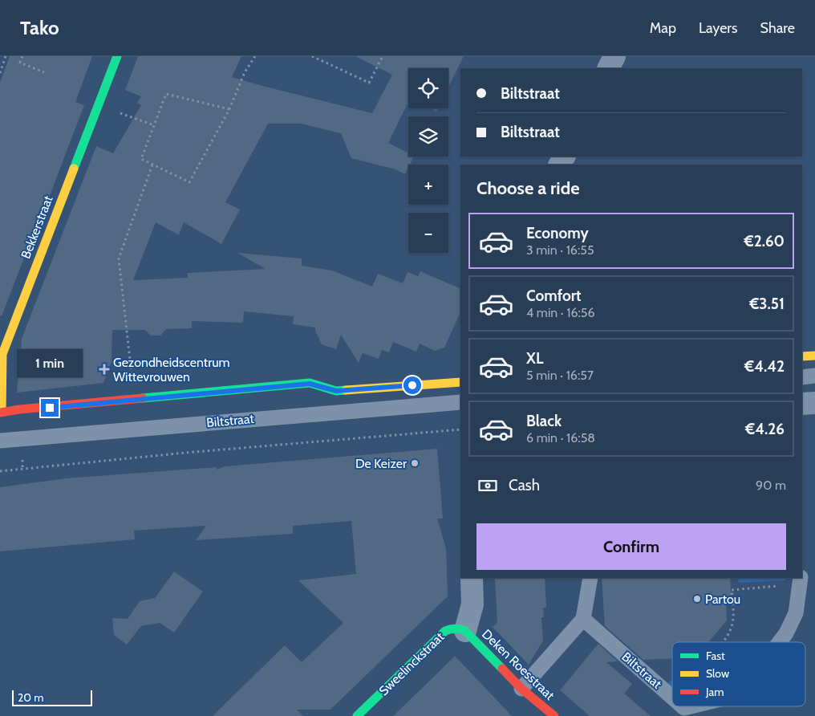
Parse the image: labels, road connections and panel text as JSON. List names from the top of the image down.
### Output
{
  "streets": {
    "street": ["Bekkerstraat", "Sweelinckstraat", "Deken Roesstraat"],
    "lane": ["Biltstraat"]
  },
  "crossings": [
    ["Sweelinckstraat", "Deken Roesstraat"]
  ],
  "places": {
    "health": ["Gezondheidscentrum Wittevrouwen"],
    "other": ["De Keizer", "Partou"]
  },
  "legend": ["Fast", "Slow", "Jam"],
  "scale_bar": "20 m",
  "page": {
    "header": "Tako",
    "nav": ["Map", "Layers", "Share"],
    "map_buttons": ["+", "−"],
    "banner": ["Biltstraat", "Biltstraat"],
    "heading": "Choose a ride",
    "list": [
      {
        "name": "Economy",
        "note": "3 min · 16:55",
        "value": "€2.60"
      },
      {
        "name": "Comfort",
        "note": "4 min · 16:56",
        "value": "€3.51"
      },
      {
        "name": "XL",
        "note": "5 min · 16:57",
        "value": "€4.42"
      },
      {
        "name": "Black",
        "note": "6 min · 16:58",
        "value": "€4.26"
      }
    ],
    "bubble": "1 min",
    "pay": ["Cash", "90 m"],
    "buttons": "Confirm",
    "scale": "20 m"
  }
}
